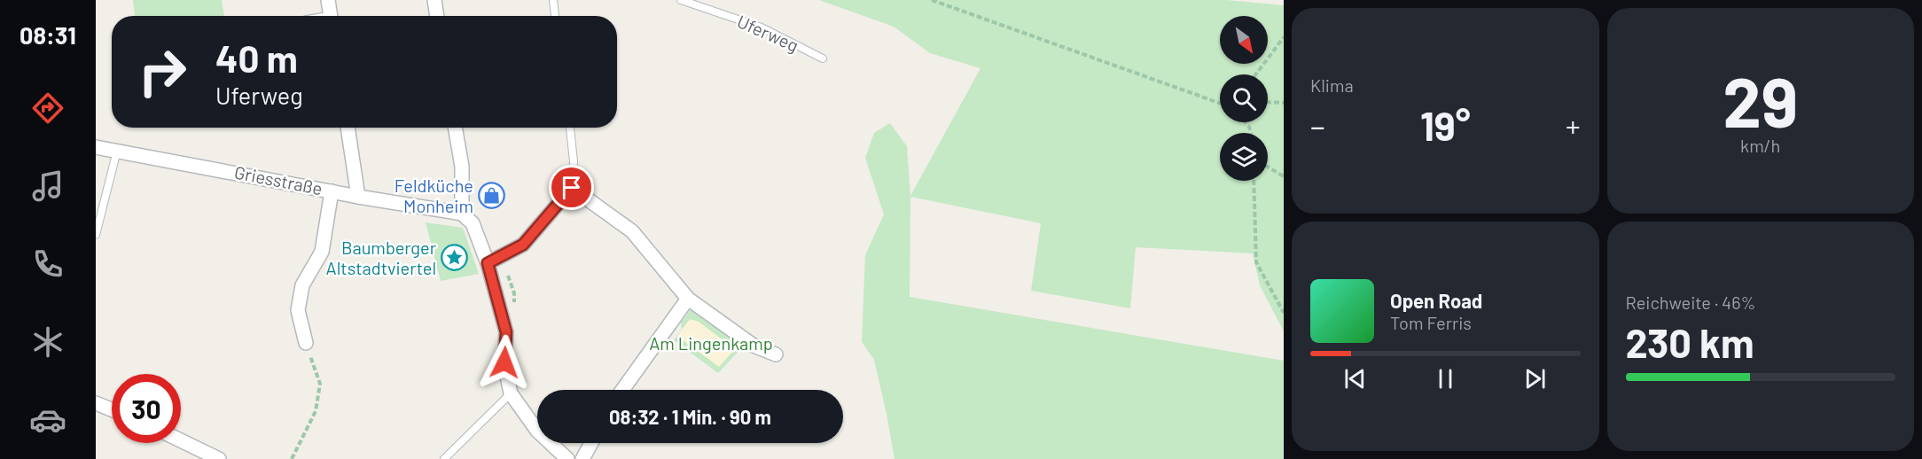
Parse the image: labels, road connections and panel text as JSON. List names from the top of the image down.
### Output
{
  "streets": {
    "street": ["Griesstraße"],
    "lane": ["Uferweg"]
  },
  "parks": ["Am Lingenkamp"],
  "places": {
    "shop": ["Feldküche Monheim"],
    "place": ["Baumberger Altstadtviertel"]
  },
  "north": "bottom right",
  "page": {
    "tabs": "08:31",
    "tile": [
      "Klima",
      ["29", "km/h"],
      ["Reichweite · 46%", "230 km"]
    ],
    "turn": ["40 m", "Uferweg"],
    "heat": ["−", "19°", "+"],
    "song": ["Open Road", "Tom Ferris"],
    "limit": "30",
    "trip": "08:32 · 1 Min. · 90 m"
  }
}
